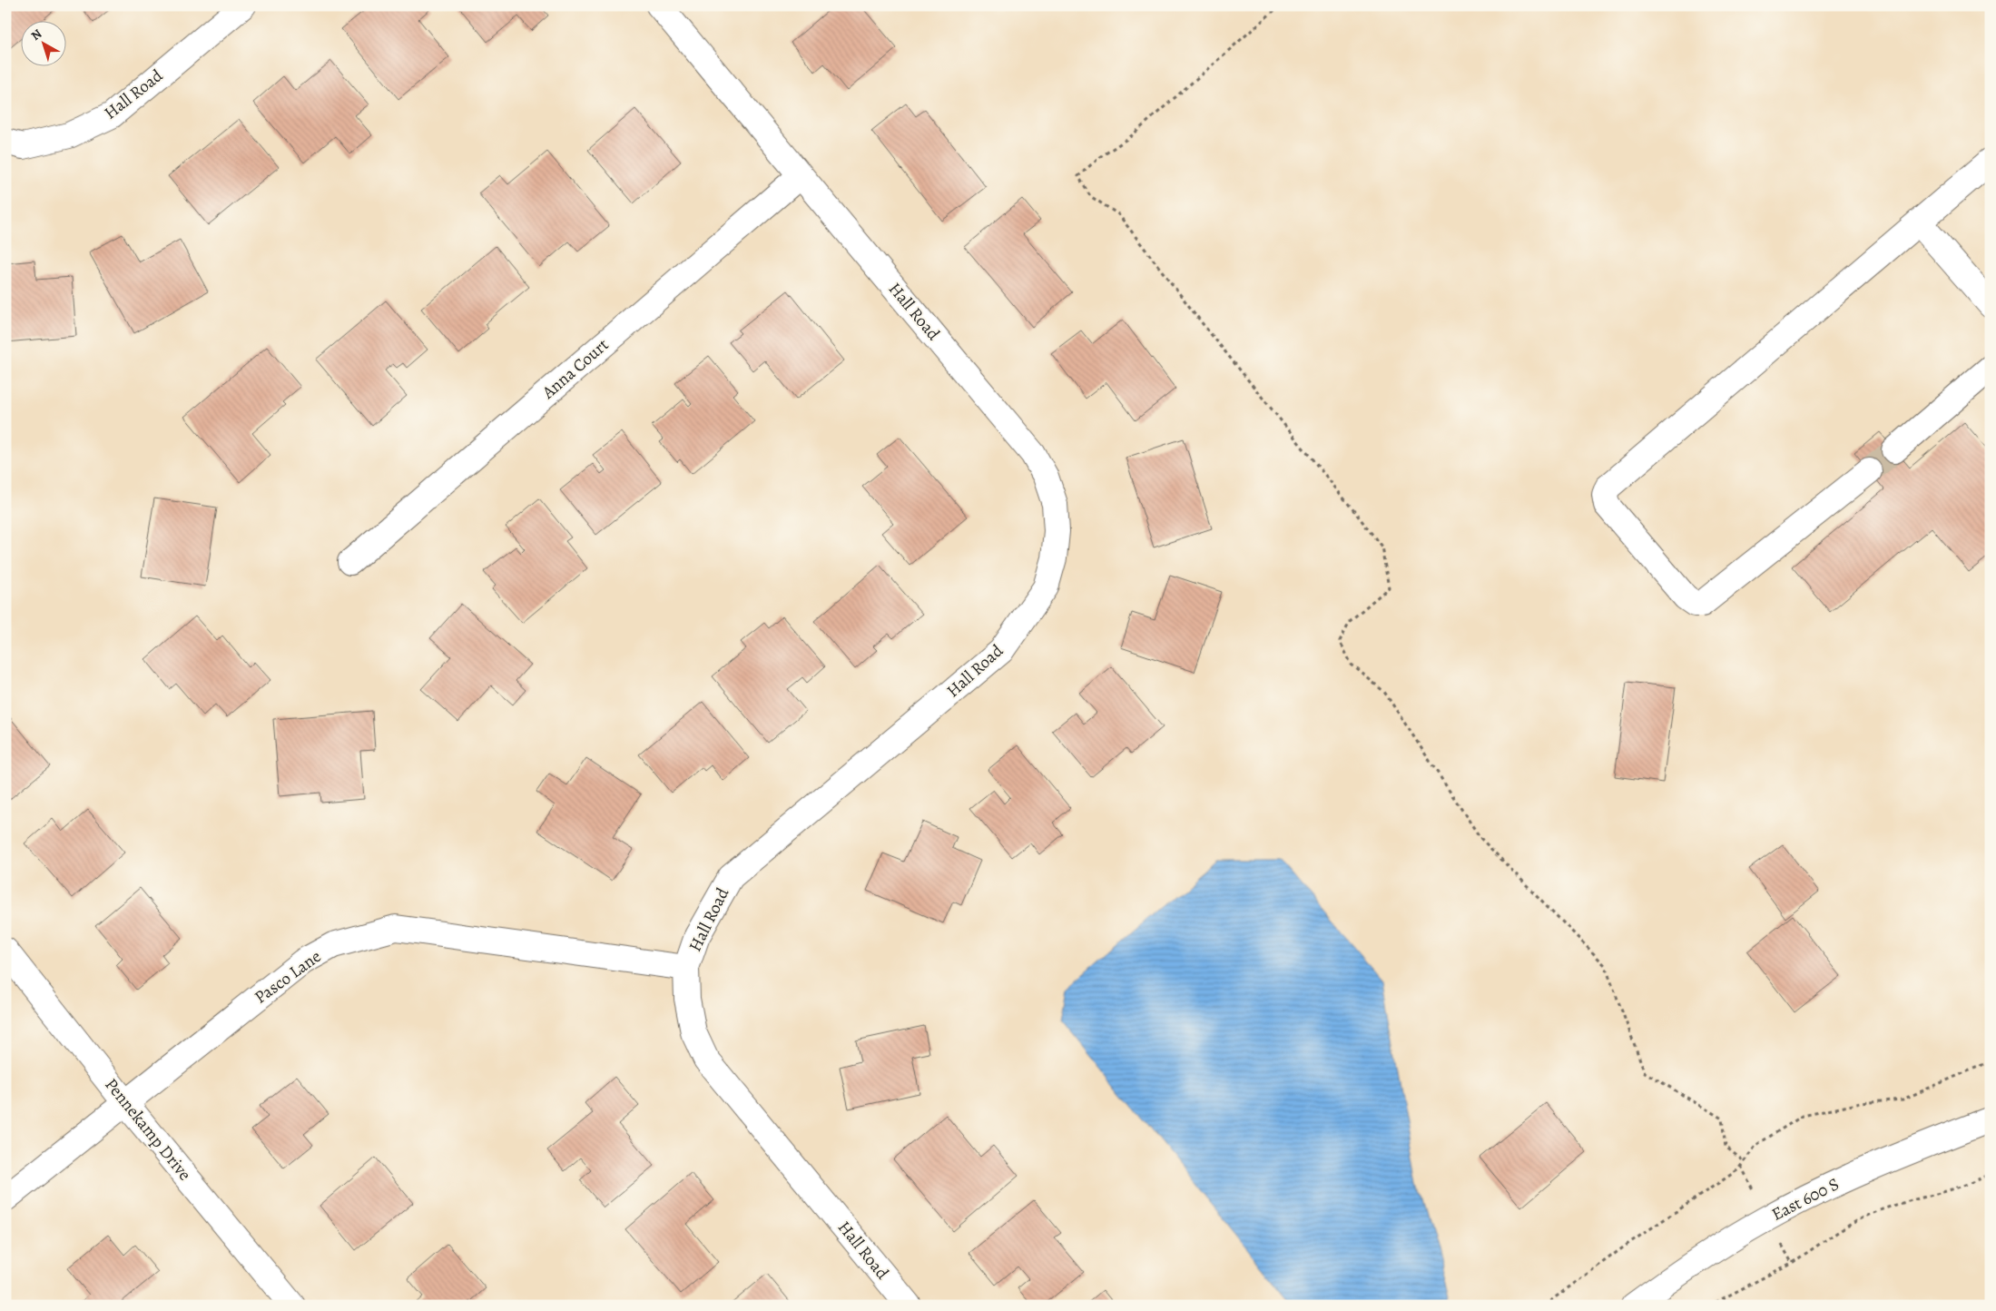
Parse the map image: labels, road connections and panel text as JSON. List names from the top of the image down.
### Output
{
  "streets": {
    "street": [
      "Hall Road",
      "Anna Court",
      "Pasco Lane",
      "Pennekamp Drive",
      "East 600 S"
    ]
  },
  "crossings": [
    ["Hall Road", "Anna Court"],
    ["Hall Road", "Pasco Lane"],
    ["Pasco Lane", "Pennekamp Drive"]
  ],
  "north": "top left"
}
